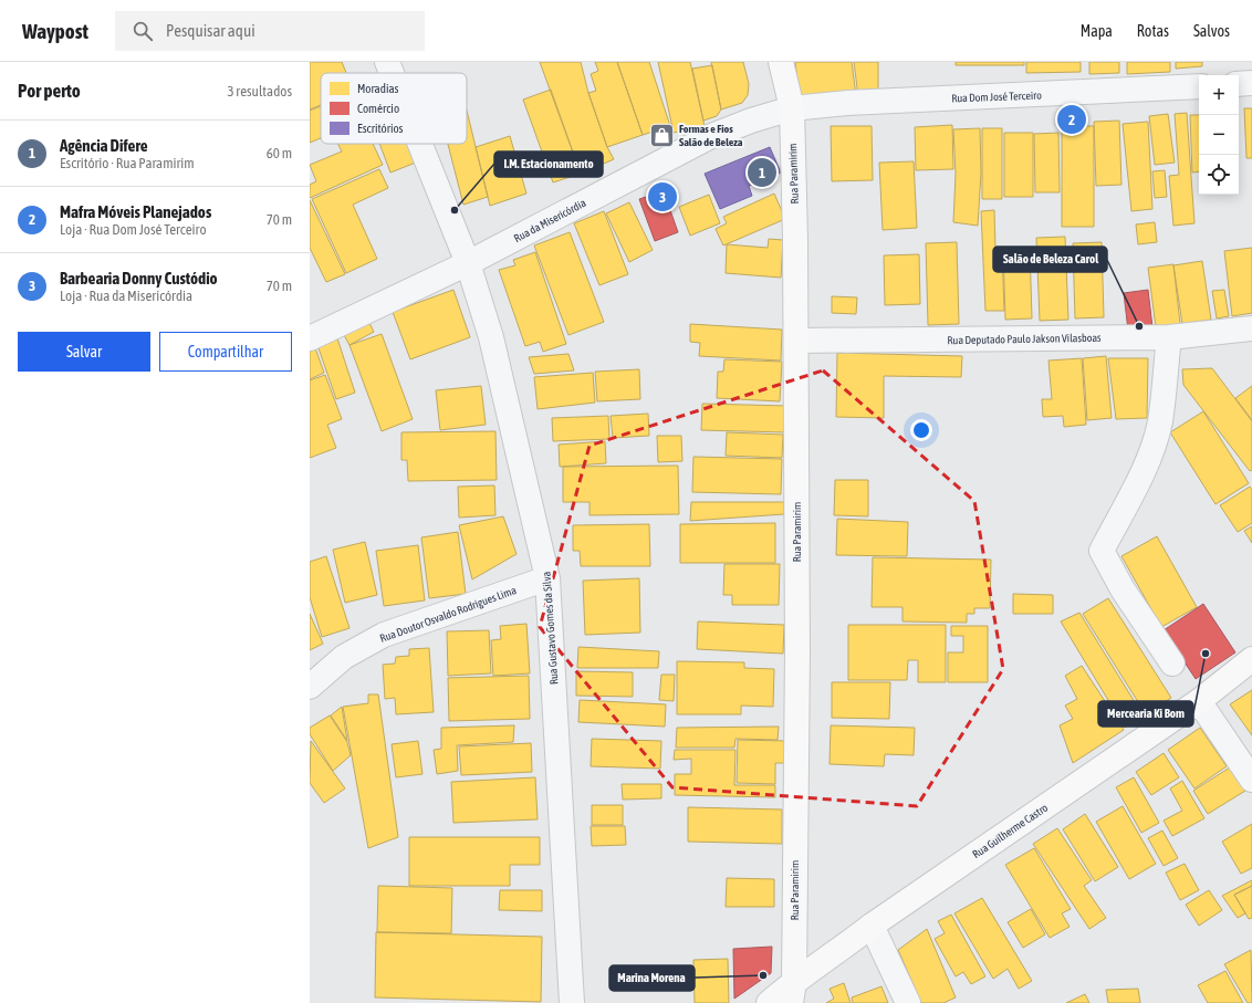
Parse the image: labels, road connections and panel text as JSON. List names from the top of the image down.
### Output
{
  "streets": {
    "main road": ["Rua Paramirim", "Rua Guilherme Castro"],
    "street": [
      "Rua Dom José Terceiro",
      "Rua da Misericórdia",
      "Rua Deputado Paulo Jakson Vilasboas",
      "Rua Doutor Osvaldo Rodrigues Lima",
      "Rua Gustavo Gomes da Silva"
    ]
  },
  "crossings": [
    ["Rua Dom José Terceiro", "Rua Paramirim"],
    ["Rua Dom José Terceiro", "Rua da Misericórdia"],
    ["Rua Paramirim", "Rua da Misericórdia"],
    ["Rua Paramirim", "Rua Deputado Paulo Jakson Vilasboas"],
    ["Rua Paramirim", "Rua Guilherme Castro"],
    ["Rua da Misericórdia", "Rua Gustavo Gomes da Silva"],
    ["Rua Doutor Osvaldo Rodrigues Lima", "Rua Gustavo Gomes da Silva"]
  ],
  "places": {
    "shop": ["Formas e Fios Salão de Beleza"],
    "other": [
      "I.M. Estacionamento",
      "Salão de Beleza Carol",
      "Mercearia Ki Bom",
      "Marina Morena"
    ]
  },
  "legend": ["Moradias", "Comércio", "Escritórios"],
  "page": {
    "header": "Waypost",
    "search": "Pesquisar aqui",
    "nav": ["Mapa", "Rotas", "Salvos"],
    "heading": ["Por perto", "3 resultados"],
    "map_buttons": ["+", "−"],
    "pins": ["2", "1", "3"],
    "list": [
      {
        "mark": "1",
        "name": "Agência Difere",
        "note": "Escritório · Rua Paramirim",
        "value": "60 m"
      },
      {
        "mark": "2",
        "name": "Mafra Móveis Planejados",
        "note": "Loja · Rua Dom José Terceiro",
        "value": "70 m"
      },
      {
        "mark": "3",
        "name": "Barbearia Donny Custódio",
        "note": "Loja · Rua da Misericórdia",
        "value": "70 m"
      }
    ],
    "buttons": ["Salvar", "Compartilhar"]
  }
}
